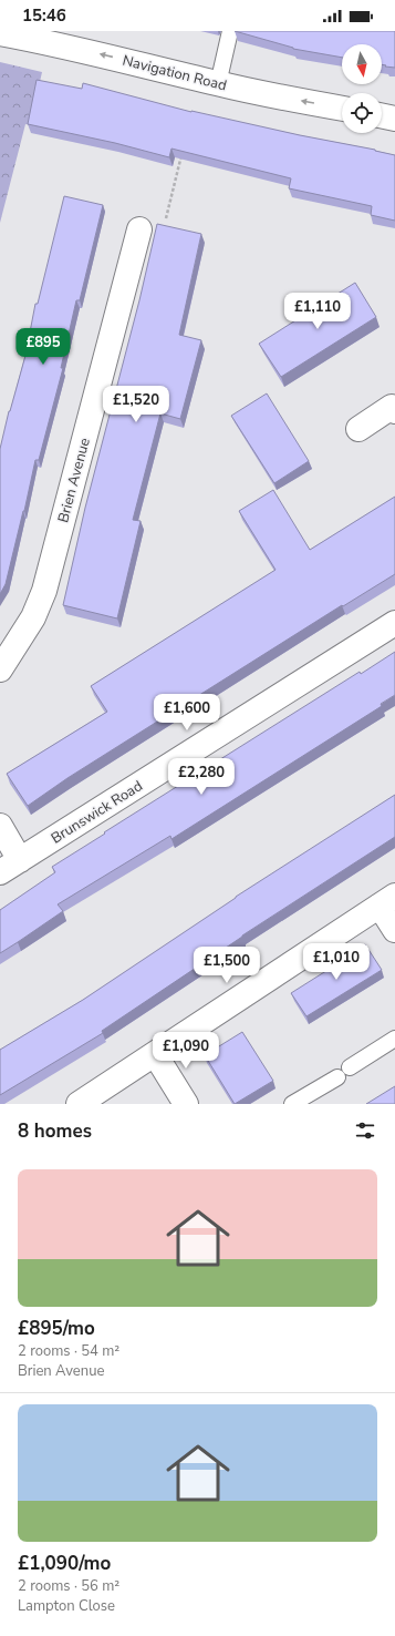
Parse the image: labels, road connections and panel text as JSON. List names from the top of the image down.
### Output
{
  "streets": {
    "street": ["Navigation Road", "Brien Avenue", "Brunswick Road"]
  },
  "one_way": ["Navigation Road"],
  "north": "bottom",
  "page": {
    "status": "15:46",
    "price": [
      "£1,110",
      "£895",
      "£1,520",
      "£1,600",
      "£2,280",
      "£1,010",
      "£1,500",
      "£1,090"
    ],
    "heading": "8 homes",
    "list": [
      {
        "name": "£895/mo",
        "note": "2 rooms · 54 m² · Brien Avenue"
      },
      {
        "name": "£1,090/mo",
        "note": "2 rooms · 56 m² · Lampton Close"
      }
    ]
  }
}
